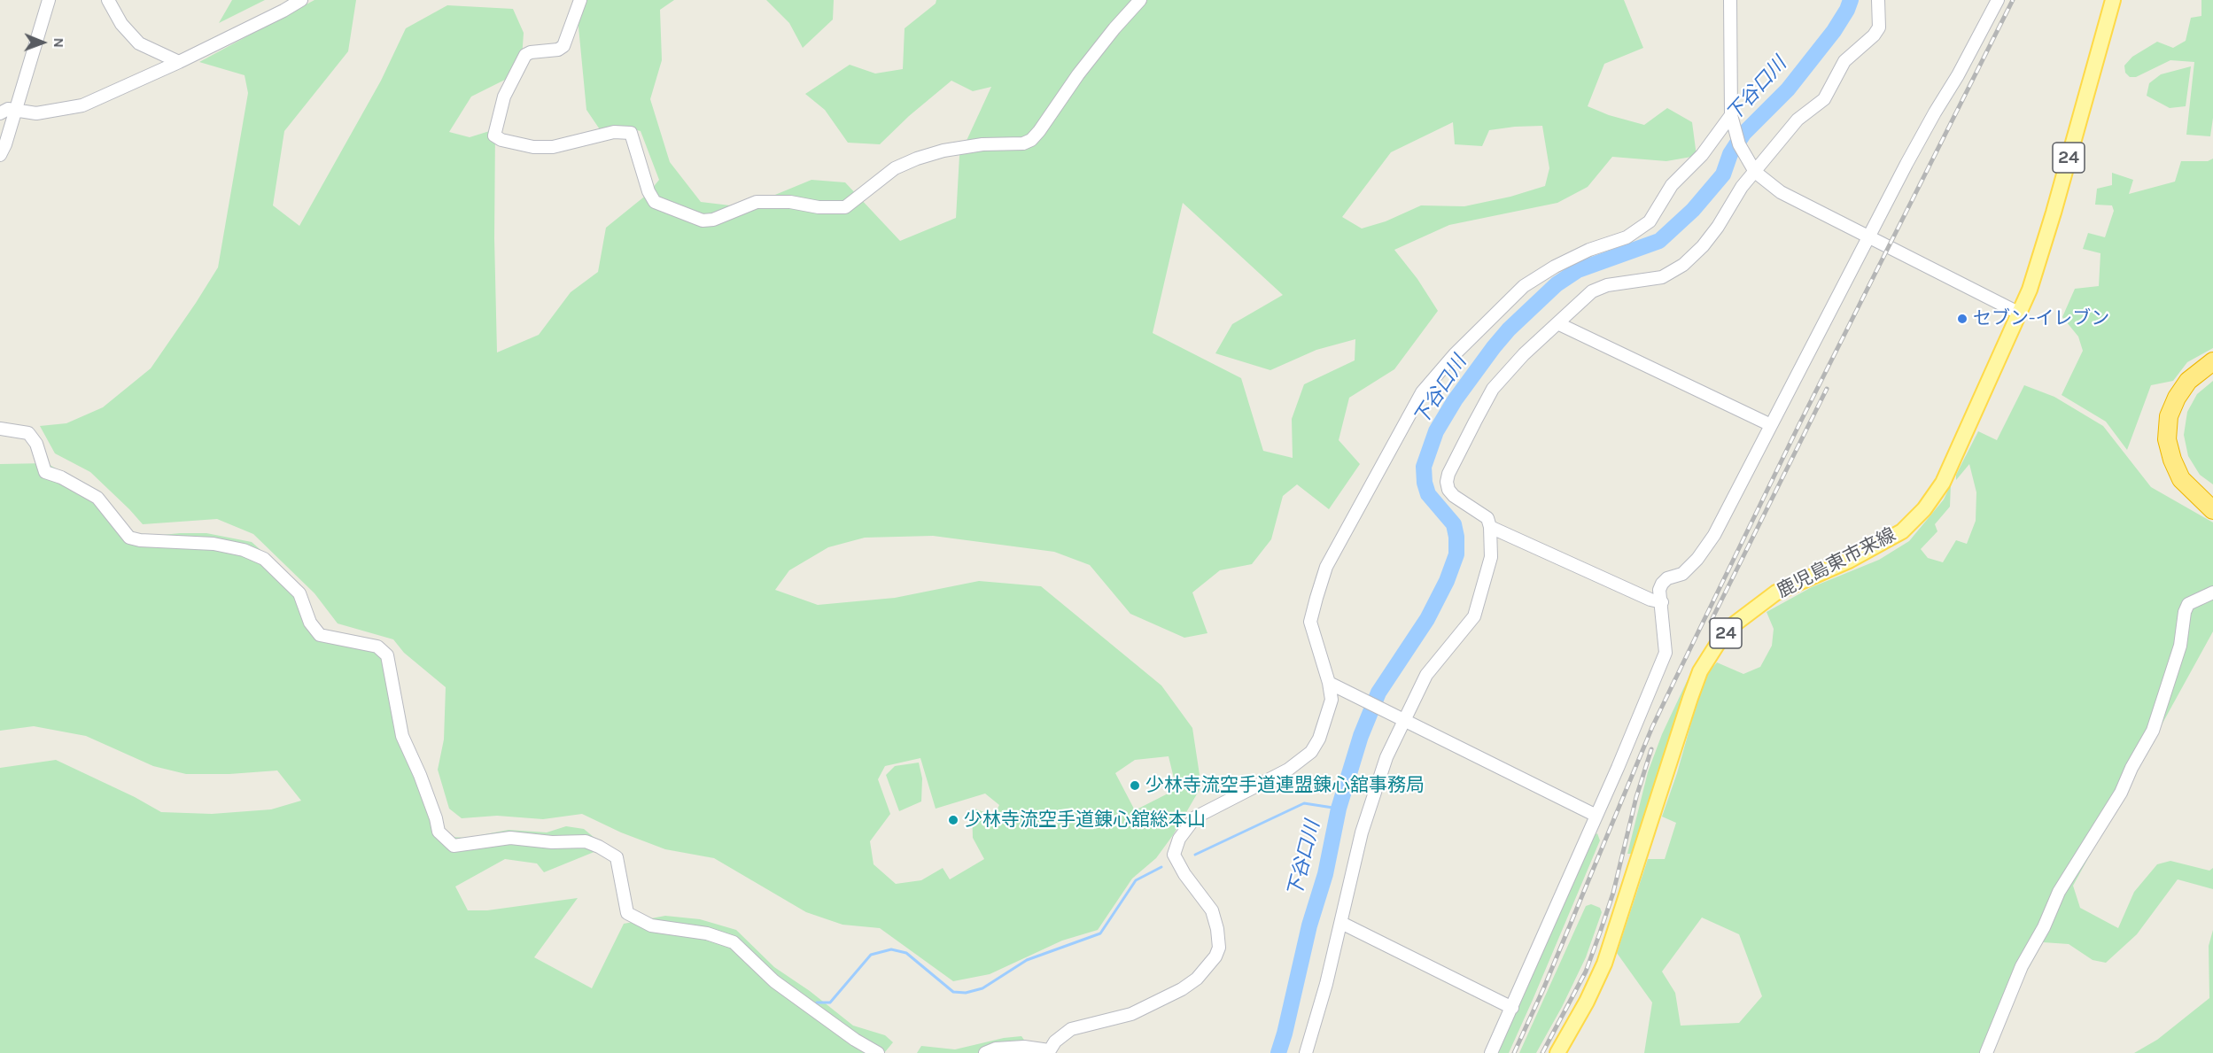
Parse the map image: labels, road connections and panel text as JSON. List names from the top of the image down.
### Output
{
  "streets": {
    "main road": ["24", "鹿児島東市来線"]
  },
  "water": ["下谷口川"],
  "places": ["セブン-イレブン", "少林寺流空手道連盟錬心舘事務局", "少林寺流空手道錬心舘総本山"],
  "north": "right"
}
